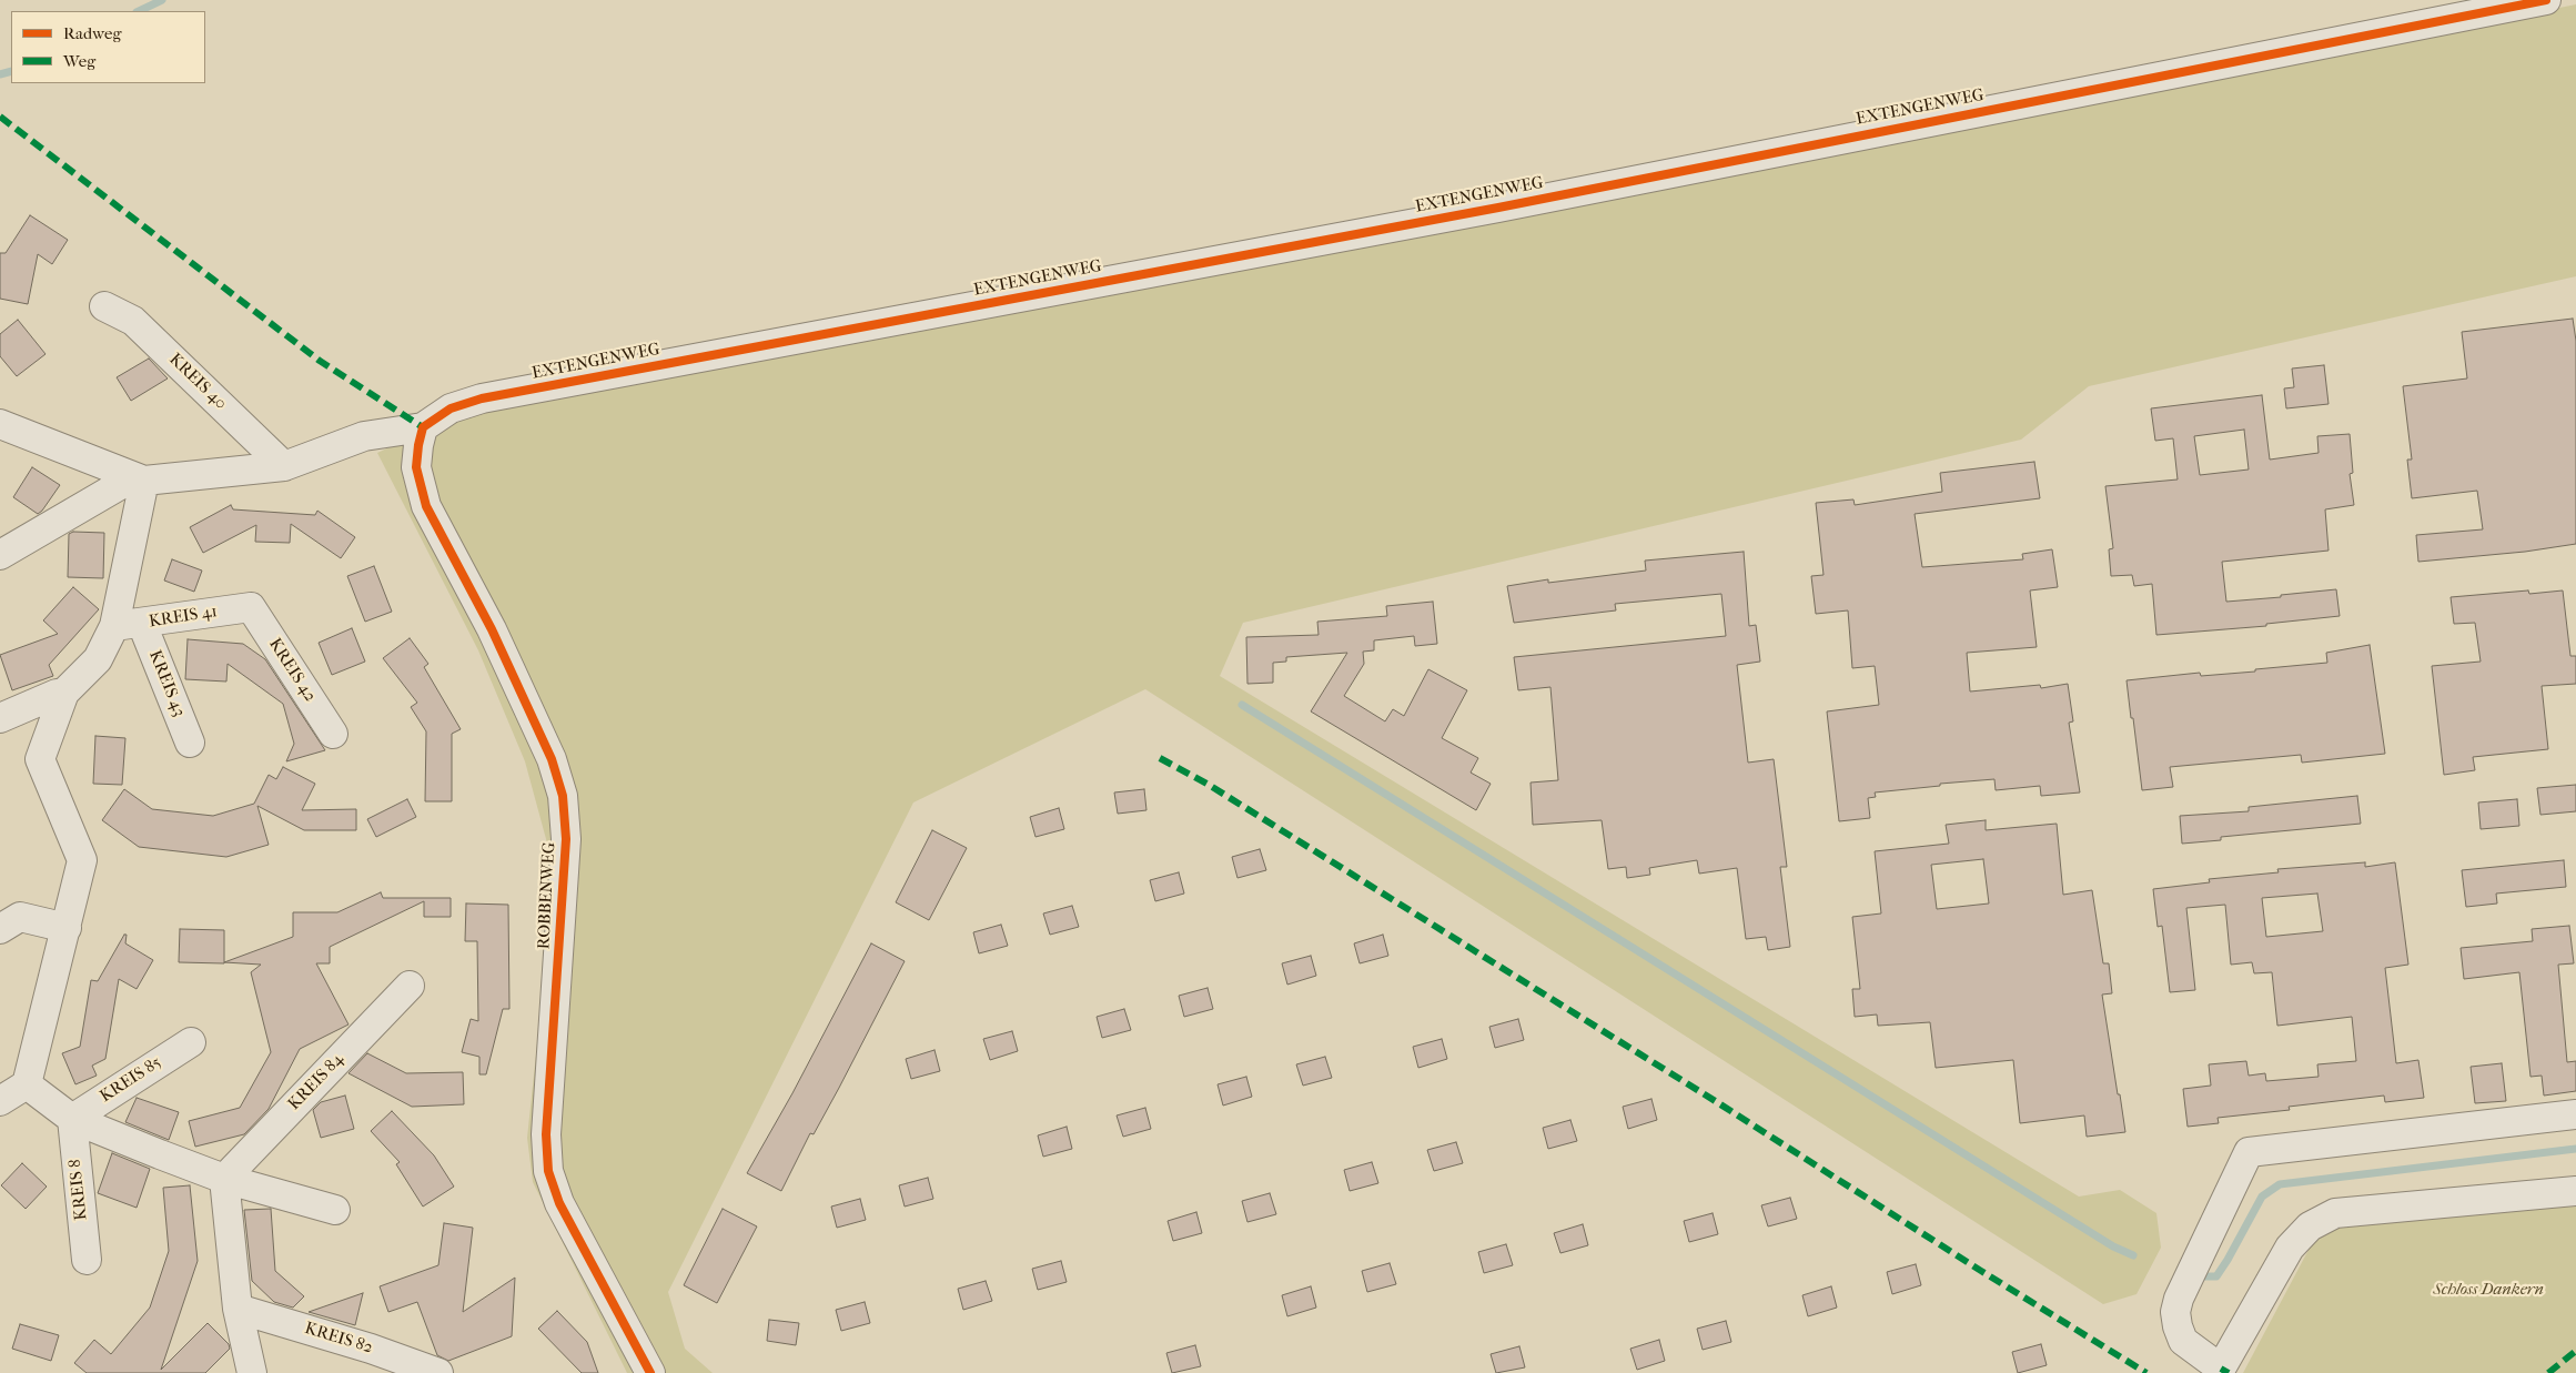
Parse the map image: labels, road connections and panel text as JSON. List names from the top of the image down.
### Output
{
  "streets": {
    "street": [
      "EXTENGENWEG",
      "KREIS 40",
      "KREIS 41",
      "KREIS 42",
      "KREIS 43",
      "ROBBENWEG",
      "KREIS 85",
      "KREIS 84",
      "KREIS 8",
      "KREIS 82"
    ]
  },
  "crossings": [
    ["EXTENGENWEG", "ROBBENWEG"],
    ["KREIS 41", "KREIS 42"],
    ["KREIS 41", "KREIS 43"],
    ["KREIS 85", "KREIS 8"]
  ],
  "parks": ["Schloss Dankern"],
  "legend": ["Radweg", "Weg"]
}
